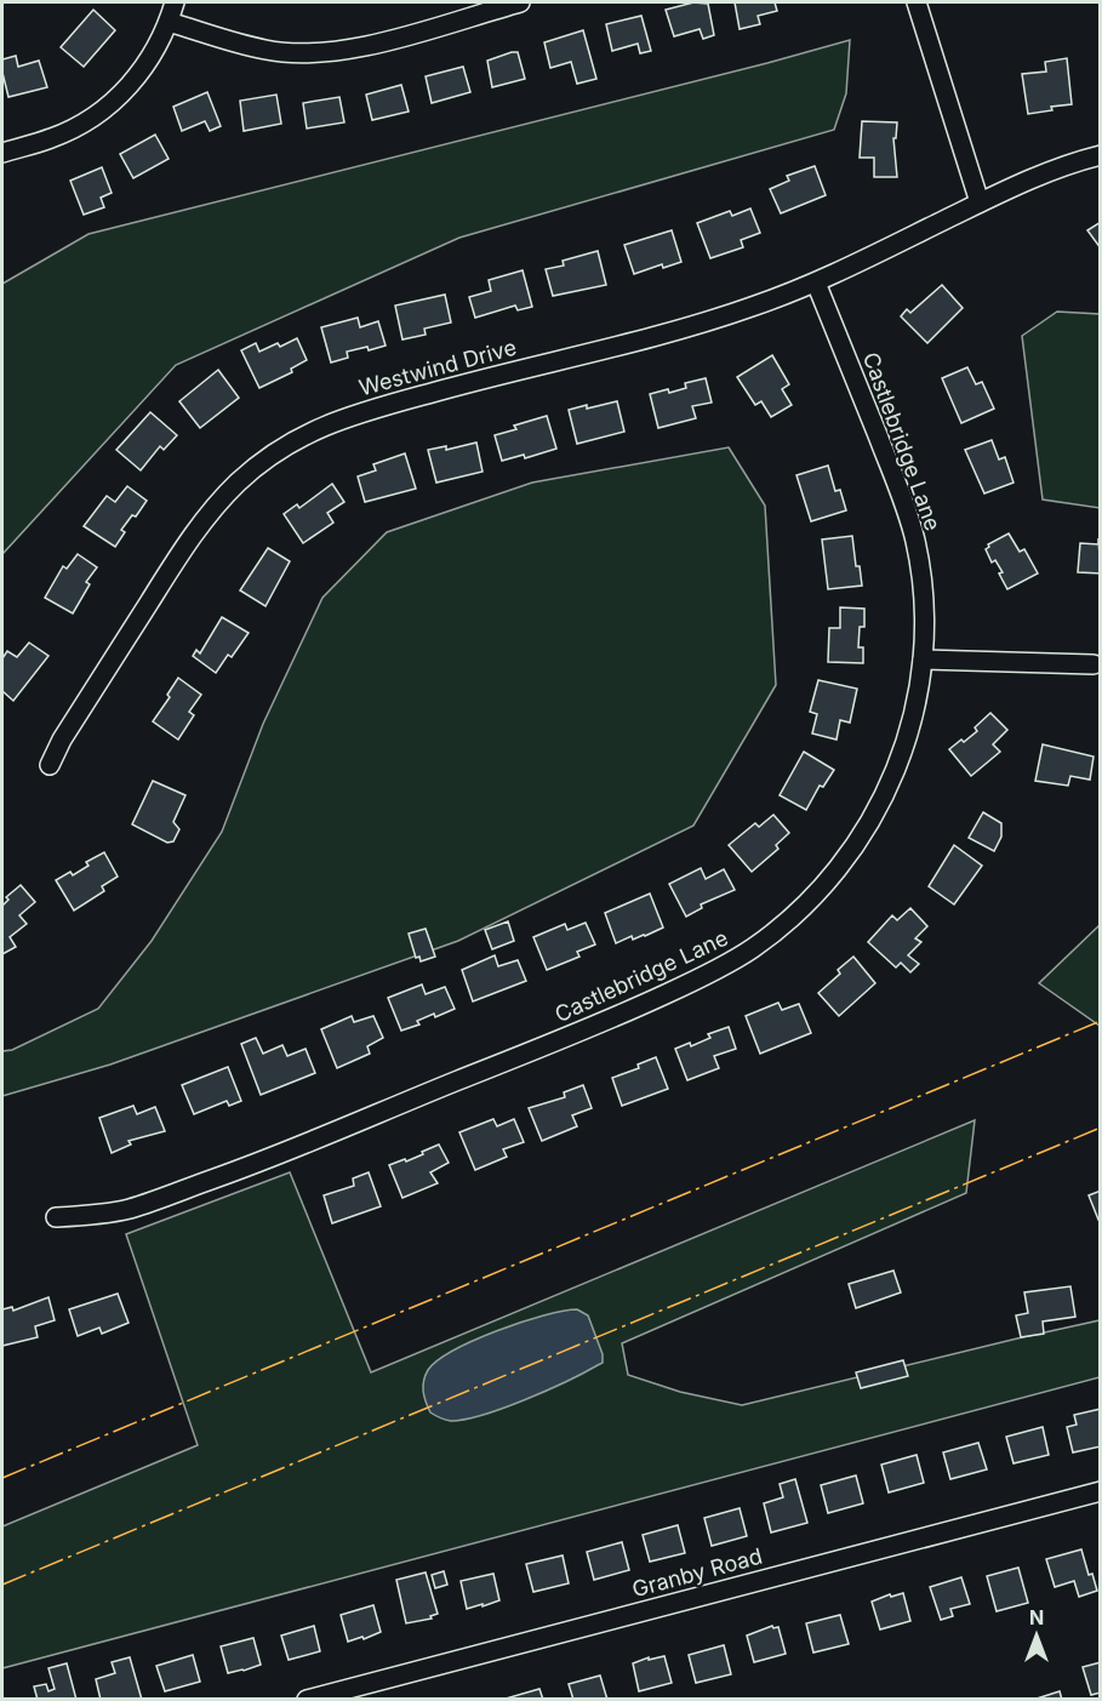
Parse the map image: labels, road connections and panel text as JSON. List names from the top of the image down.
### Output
{
  "streets": {
    "street": ["Westwind Drive", "Castlebridge Lane", "Granby Road"]
  },
  "crossings": [
    ["Westwind Drive", "Castlebridge Lane"]
  ],
  "north": "top"
}
